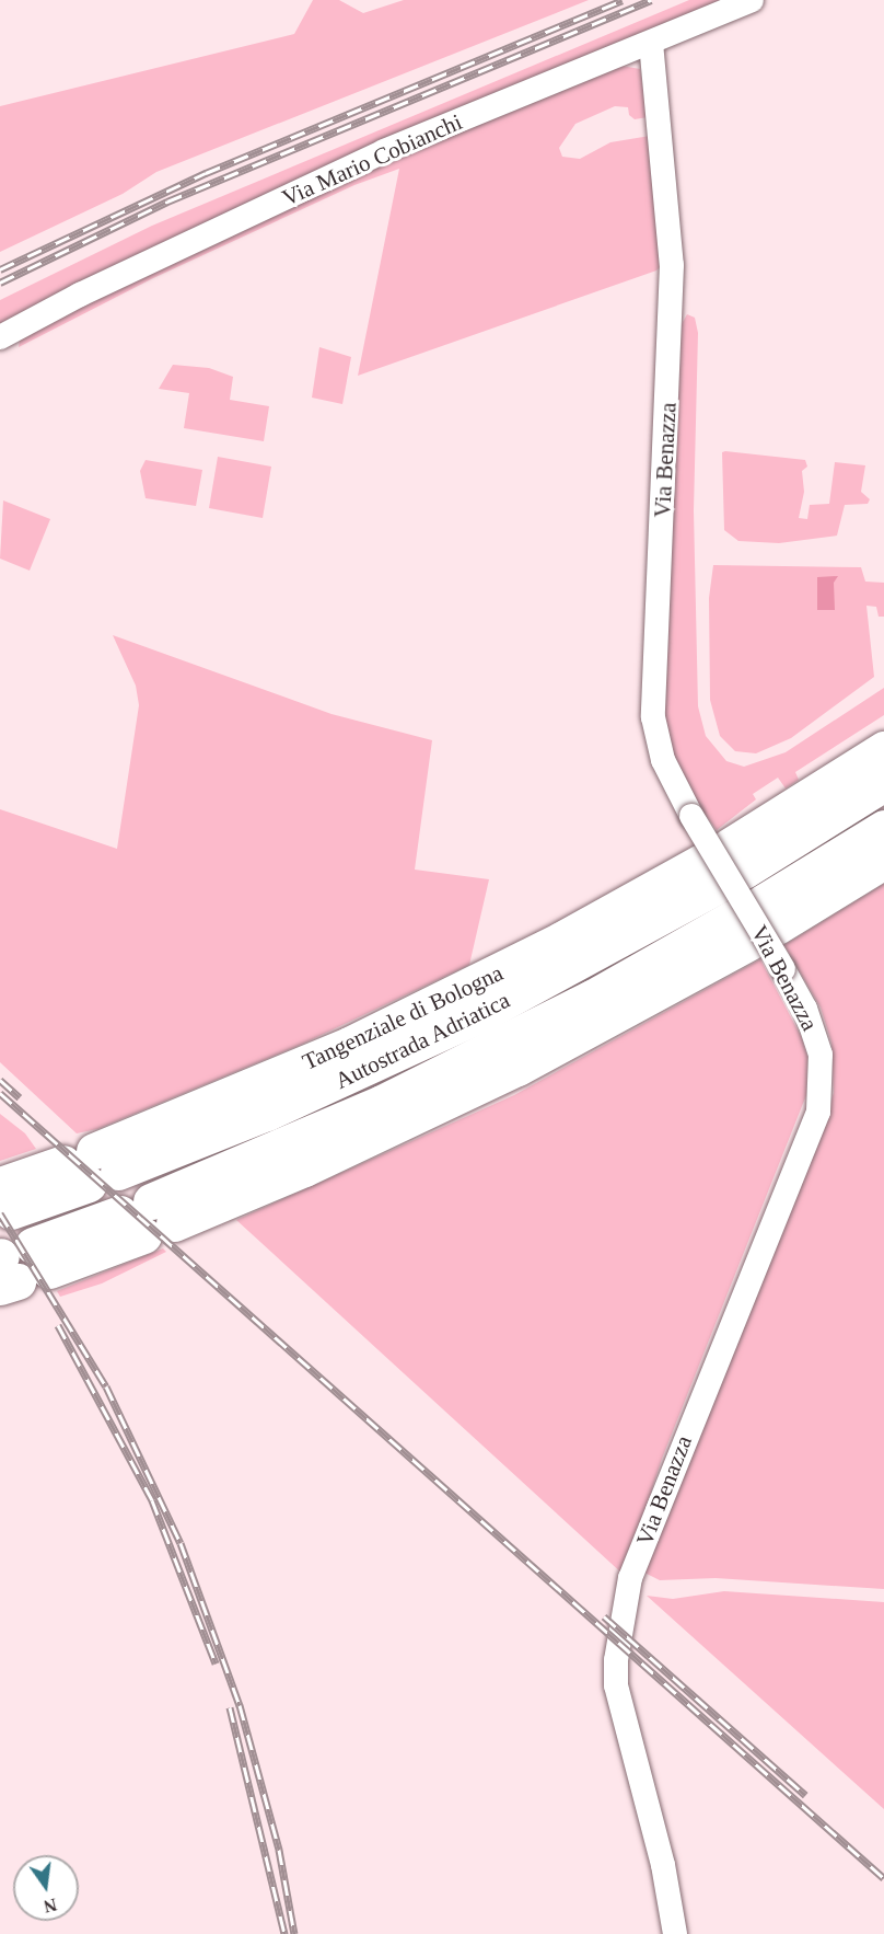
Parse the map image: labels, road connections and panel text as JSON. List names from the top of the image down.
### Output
{
  "streets": {
    "highway": ["Autostrada Adriatica"],
    "street": ["Via Mario Cobianchi", "Via Benazza"]
  },
  "crossings": [
    ["Via Mario Cobianchi", "Via Benazza"]
  ],
  "north": "bottom"
}
